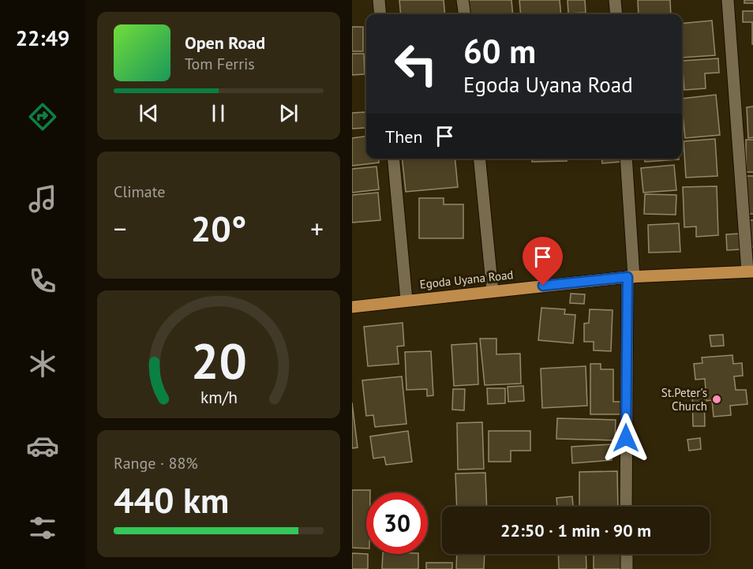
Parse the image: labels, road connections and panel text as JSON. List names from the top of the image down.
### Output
{
  "streets": {
    "main road": ["Egoda Uyana Road"]
  },
  "places": ["St.Peter's Church"],
  "page": {
    "tabs": "22:49",
    "turn": ["60 m", "Egoda Uyana Road"],
    "song": ["Open Road", "Tom Ferris"],
    "then": "Then",
    "tile": [
      "Climate",
      ["Range · 88%", "440 km"]
    ],
    "heat": ["−", "20°", "+"],
    "limit": "30",
    "trip": "22:50 · 1 min · 90 m",
    "gauge": ["20", "km/h"]
  }
}
